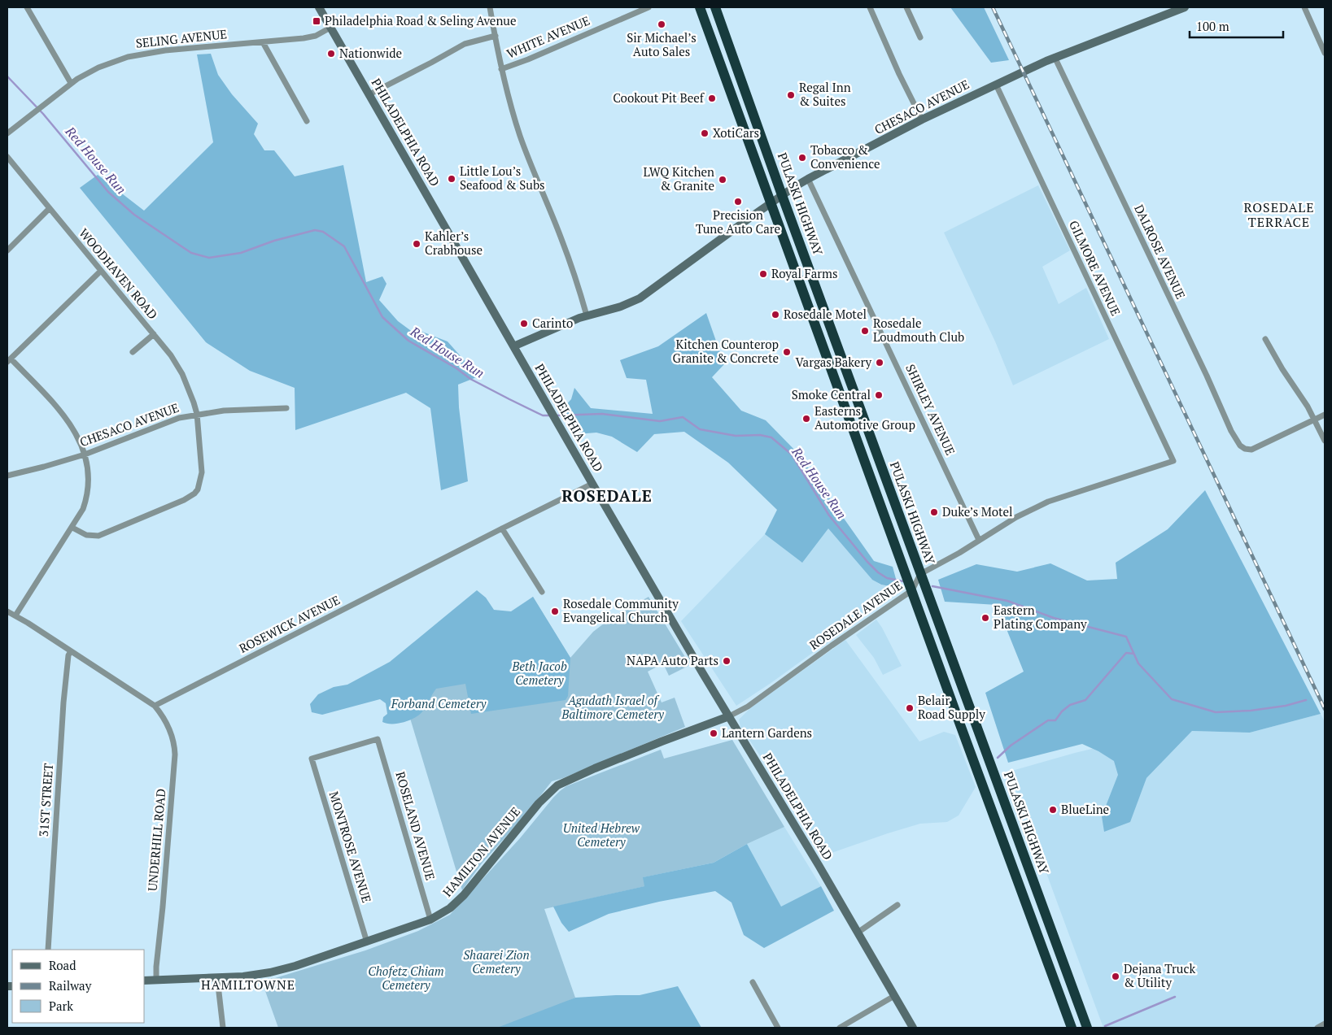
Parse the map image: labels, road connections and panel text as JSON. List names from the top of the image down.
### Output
{
  "streets": {
    "highway": ["PULASKI HIGHWAY"],
    "street": [
      "WHITE AVENUE",
      "SELING AVENUE",
      "CHESACO AVENUE",
      "PHILADELPHIA ROAD",
      "DALROSE AVENUE",
      "GILMORE AVENUE",
      "WOODHAVEN ROAD",
      "SHIRLEY AVENUE",
      "ROSEDALE AVENUE",
      "ROSEWICK AVENUE",
      "31ST STREET",
      "ROSELAND AVENUE",
      "UNDERHILL ROAD",
      "MONTROSE AVENUE",
      "HAMILTON AVENUE"
    ]
  },
  "crossings": [
    ["SELING AVENUE", "PHILADELPHIA ROAD"],
    ["CHESACO AVENUE", "PHILADELPHIA ROAD"],
    ["CHESACO AVENUE", "PULASKI HIGHWAY"],
    ["CHESACO AVENUE", "DALROSE AVENUE"],
    ["CHESACO AVENUE", "GILMORE AVENUE"],
    ["CHESACO AVENUE", "WOODHAVEN ROAD"],
    ["CHESACO AVENUE", "SHIRLEY AVENUE"],
    ["PHILADELPHIA ROAD", "ROSEDALE AVENUE"],
    ["PHILADELPHIA ROAD", "ROSEWICK AVENUE"],
    ["PHILADELPHIA ROAD", "HAMILTON AVENUE"],
    ["PULASKI HIGHWAY", "ROSEDALE AVENUE"],
    ["GILMORE AVENUE", "SHIRLEY AVENUE"],
    ["ROSEDALE AVENUE", "HAMILTON AVENUE"],
    ["ROSEWICK AVENUE", "UNDERHILL ROAD"],
    ["ROSELAND AVENUE", "MONTROSE AVENUE"],
    ["ROSELAND AVENUE", "HAMILTON AVENUE"],
    ["UNDERHILL ROAD", "HAMILTON AVENUE"],
    ["MONTROSE AVENUE", "HAMILTON AVENUE"]
  ],
  "districts": ["ROSEDALE TERRACE", "ROSEDALE", "HAMILTOWNE"],
  "water": ["Red House Run"],
  "parks": [
    "Beth Jacob Cemetery",
    "Agudath Israel of Baltimore Cemetery",
    "Forband Cemetery",
    "United Hebrew Cemetery",
    "Shaarei Zion Cemetery",
    "Chofetz Chiam Cemetery"
  ],
  "places": {
    "transit": ["Philadelphia Road & Seling Avenue"],
    "other": [
      "Sir Michael’s Auto Sales",
      "Nationwide",
      "Regal Inn & Suites",
      "Cookout Pit Beef",
      "XotiCars",
      "Tobacco & Convenience",
      "Little Lou’s Seafood & Subs",
      "LWQ Kitchen & Granite",
      "Precision Tune Auto Care",
      "Kahler’s Crabhouse",
      "Royal Farms",
      "Rosedale Motel",
      "Carinto",
      "Rosedale Loudmouth Club",
      "Kitchen Counterop Granite & Concrete",
      "Vargas Bakery",
      "Smoke Central",
      "Easterns Automotive Group",
      "Duke’s Motel",
      "Rosedale Community Evangelical Church",
      "Eastern Plating Company",
      "NAPA Auto Parts",
      "Belair Road Supply",
      "Lantern Gardens",
      "BlueLine",
      "Dejana Truck & Utility"
    ]
  },
  "legend": ["Road", "Railway", "Park"],
  "scale_bar": "100 m"
}
